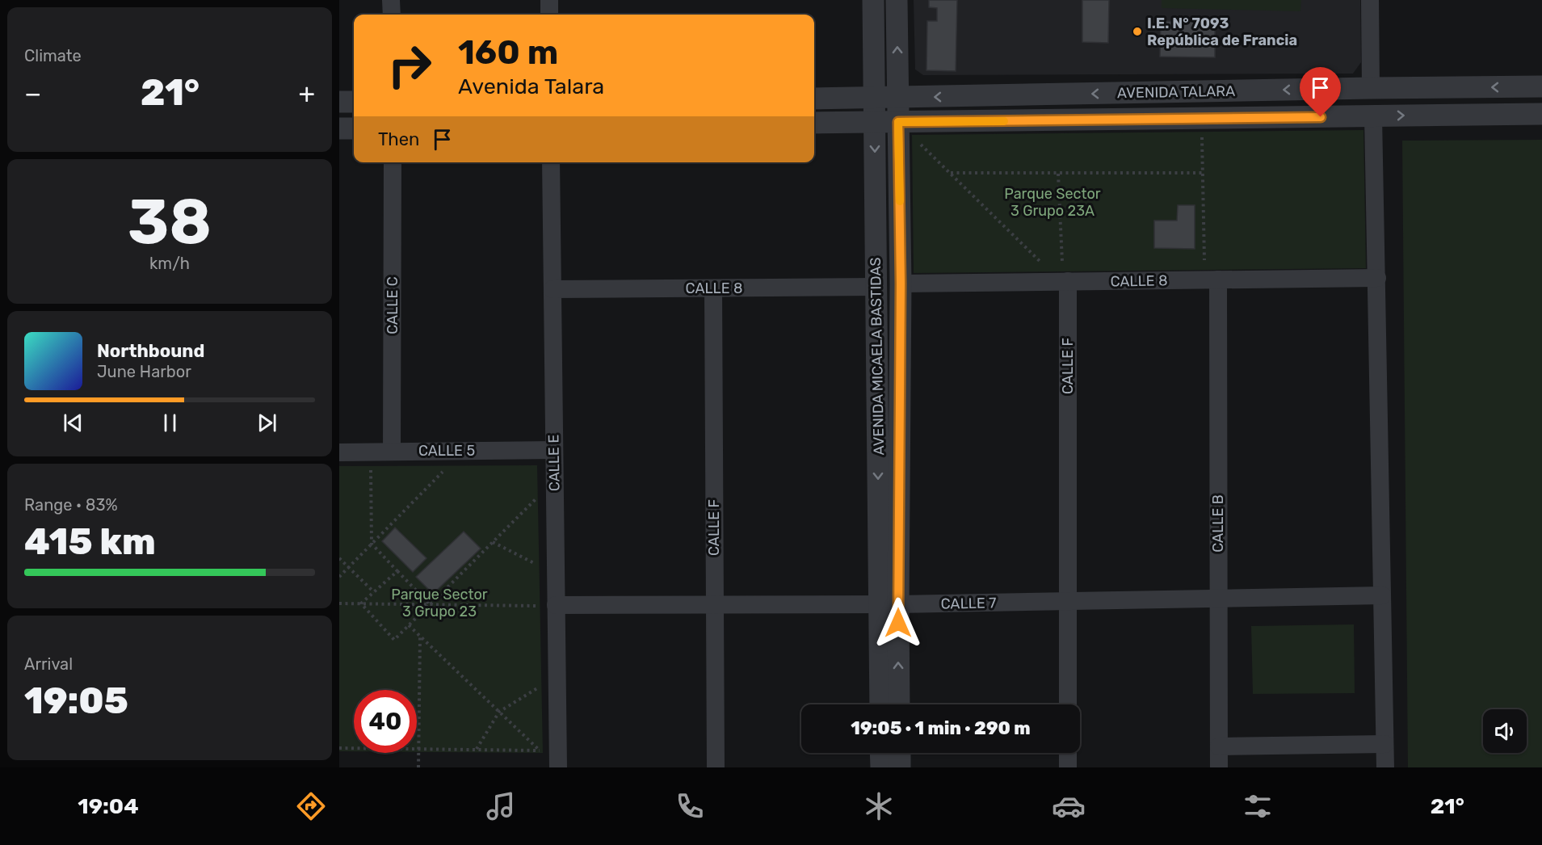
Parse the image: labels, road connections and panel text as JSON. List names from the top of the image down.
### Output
{
  "streets": {
    "street": [
      "AVENIDA TALARA",
      "CALLE 8",
      "CALLE C",
      "AVENIDA MICAELA BASTIDAS",
      "CALLE F",
      "CALLE 5",
      "CALLE E",
      "CALLE B",
      "CALLE 7"
    ]
  },
  "crossings": [
    ["AVENIDA TALARA", "AVENIDA MICAELA BASTIDAS"],
    ["CALLE 8", "AVENIDA MICAELA BASTIDAS"],
    ["CALLE 8", "CALLE F"],
    ["CALLE 8", "CALLE E"],
    ["CALLE 8", "CALLE B"],
    ["CALLE C", "CALLE 5"],
    ["AVENIDA MICAELA BASTIDAS", "CALLE 7"],
    ["CALLE F", "CALLE 7"],
    ["CALLE 5", "CALLE E"],
    ["CALLE E", "CALLE 7"],
    ["CALLE B", "CALLE 7"]
  ],
  "parks": ["Parque Sector 3 Grupo 23A", "Parque Sector 3 Grupo 23"],
  "places": ["I.E. N° 7093 República de Francia"],
  "page": {
    "tile": [
      "Climate",
      ["38", "km/h"],
      ["Range · 83%", "415 km"],
      ["Arrival", "19:05"]
    ],
    "turn": ["160 m", "Avenida Talara"],
    "heat": ["−", "21°", "+"],
    "then": "Then",
    "song": ["Northbound", "June Harbor"],
    "limit": "40",
    "trip": "19:05 · 1 min · 290 m",
    "tabs": ["19:04", "21°"]
  }
}
